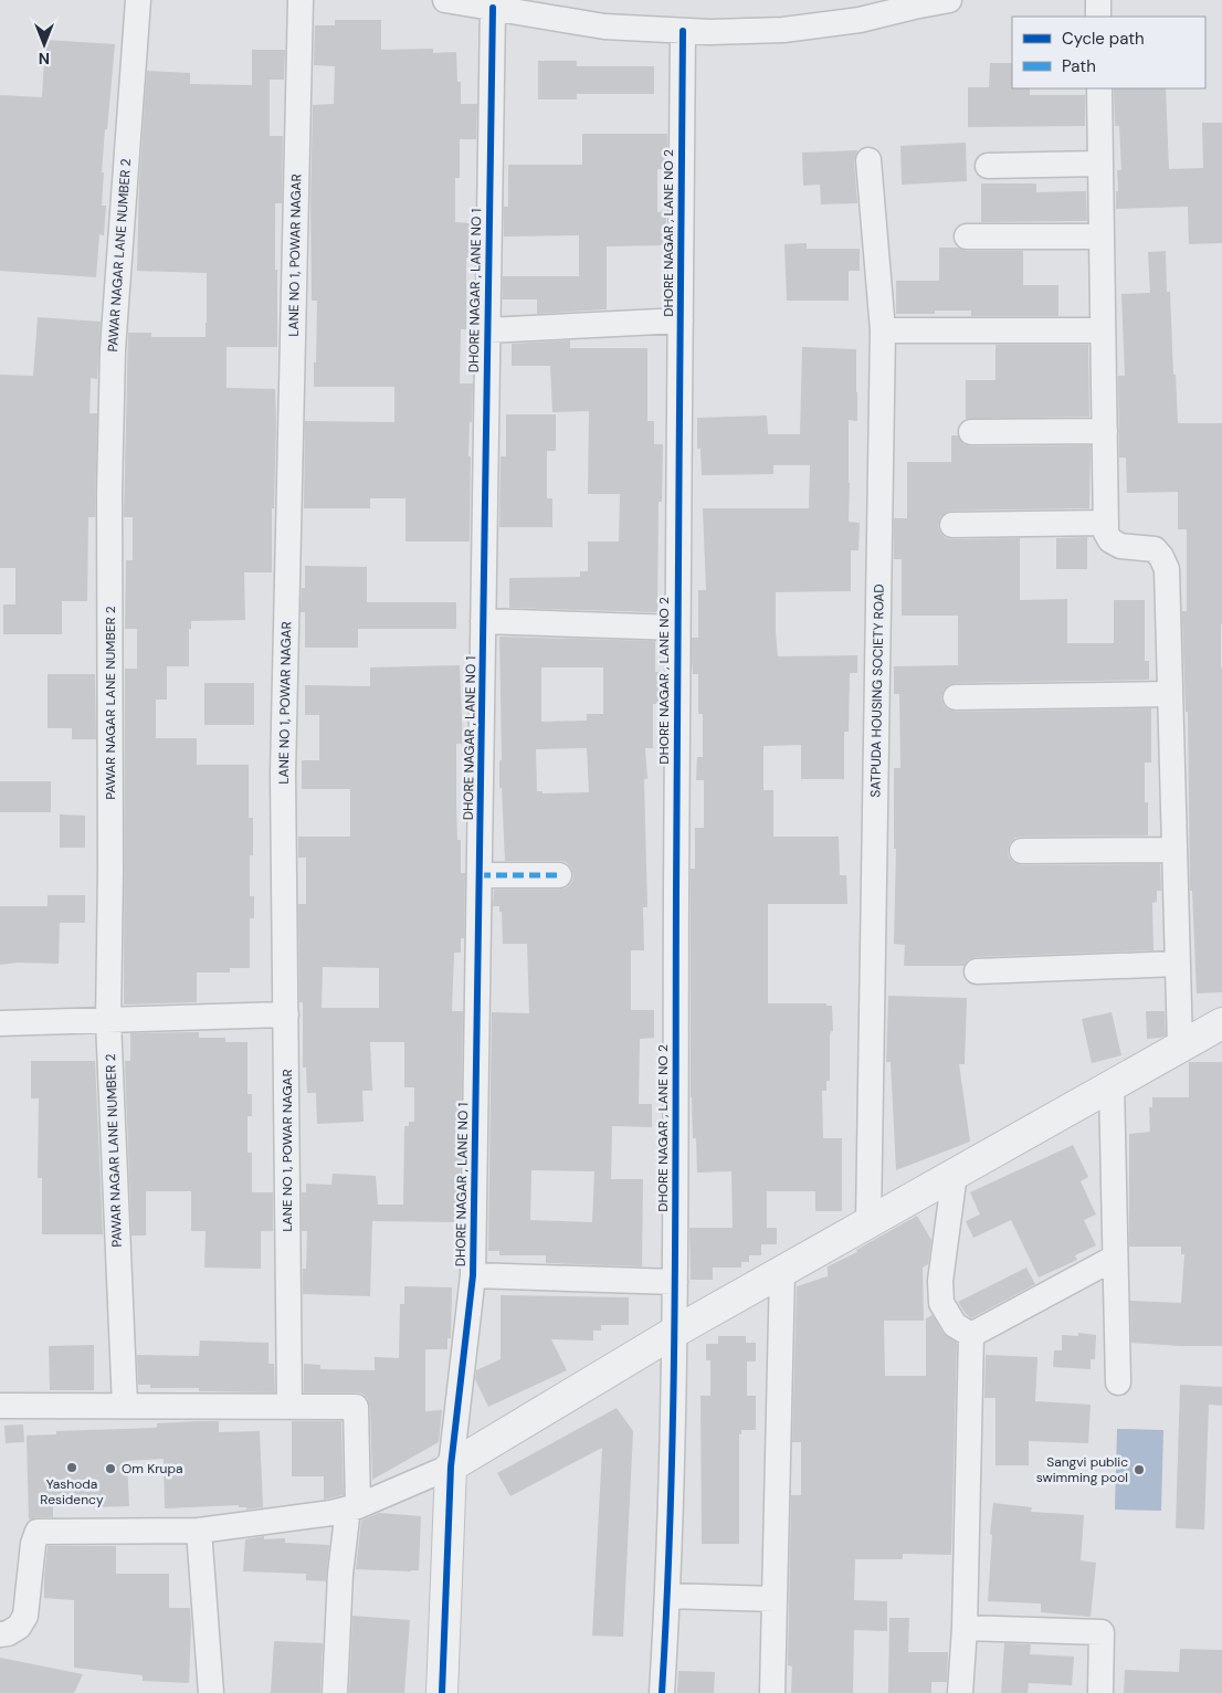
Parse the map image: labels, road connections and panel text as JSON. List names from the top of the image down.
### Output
{
  "streets": {
    "street": [
      "DHORE NAGAR , LANE NO 2",
      "PAWAR NAGAR LANE NUMBER 2",
      "LANE NO 1, POWAR NAGAR",
      "DHORE NAGAR , LANE NO 1",
      "SATPUDA HOUSING SOCIETY ROAD"
    ]
  },
  "places": ["Yashoda Residency", "Om Krupa", "Sangvi public swimming pool"],
  "legend": ["Cycle path", "Path"],
  "north": "bottom"
}
